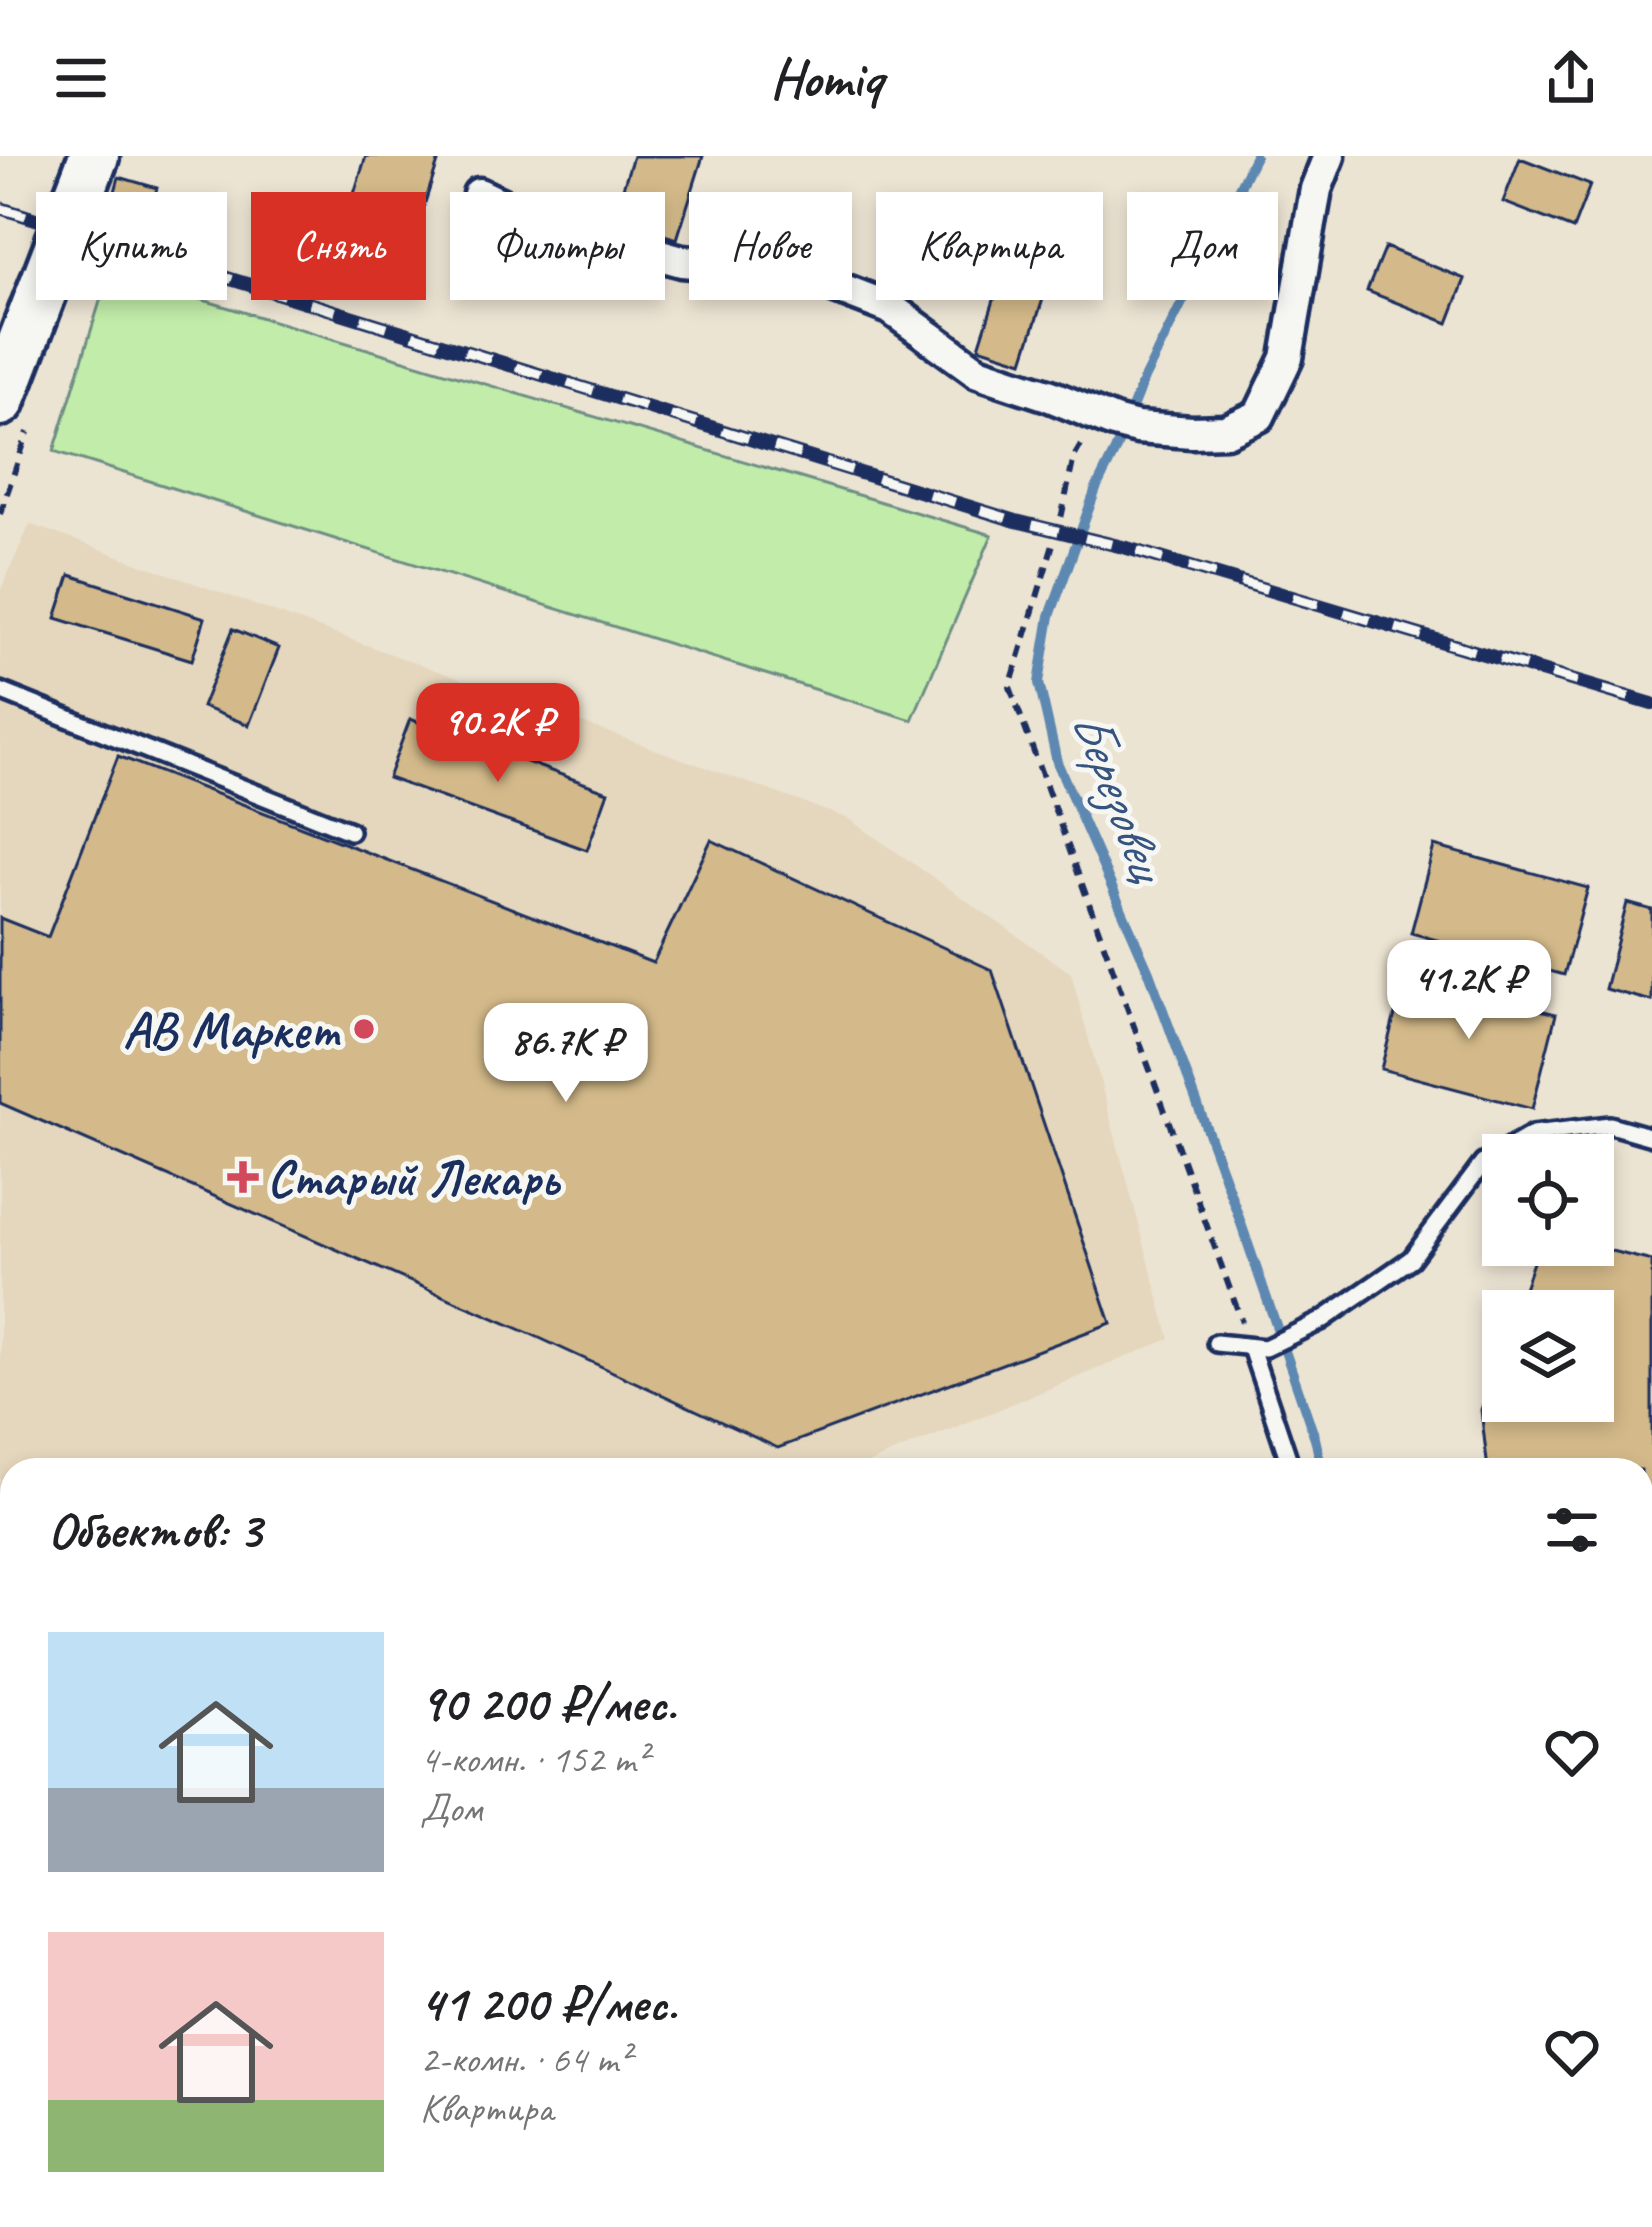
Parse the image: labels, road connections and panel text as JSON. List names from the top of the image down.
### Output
{
  "water": ["Березовец"],
  "places": {
    "other": ["АВ Маркет"],
    "health": ["Старый Лекарь"]
  },
  "page": {
    "header": "Homiq",
    "chip": [
      "Купить",
      "Снять",
      "Фильтры",
      "Новое",
      "Квартира",
      "Дом"
    ],
    "price": ["90.2K ₽", "41.2K ₽", "86.7K ₽"],
    "heading": "Объектов: 3",
    "list": [
      {
        "name": "90 200 ₽/мес.",
        "note": "4-комн. · 152 m² · Дом"
      },
      {
        "name": "41 200 ₽/мес.",
        "note": "2-комн. · 64 m² · Квартира"
      }
    ]
  }
}
